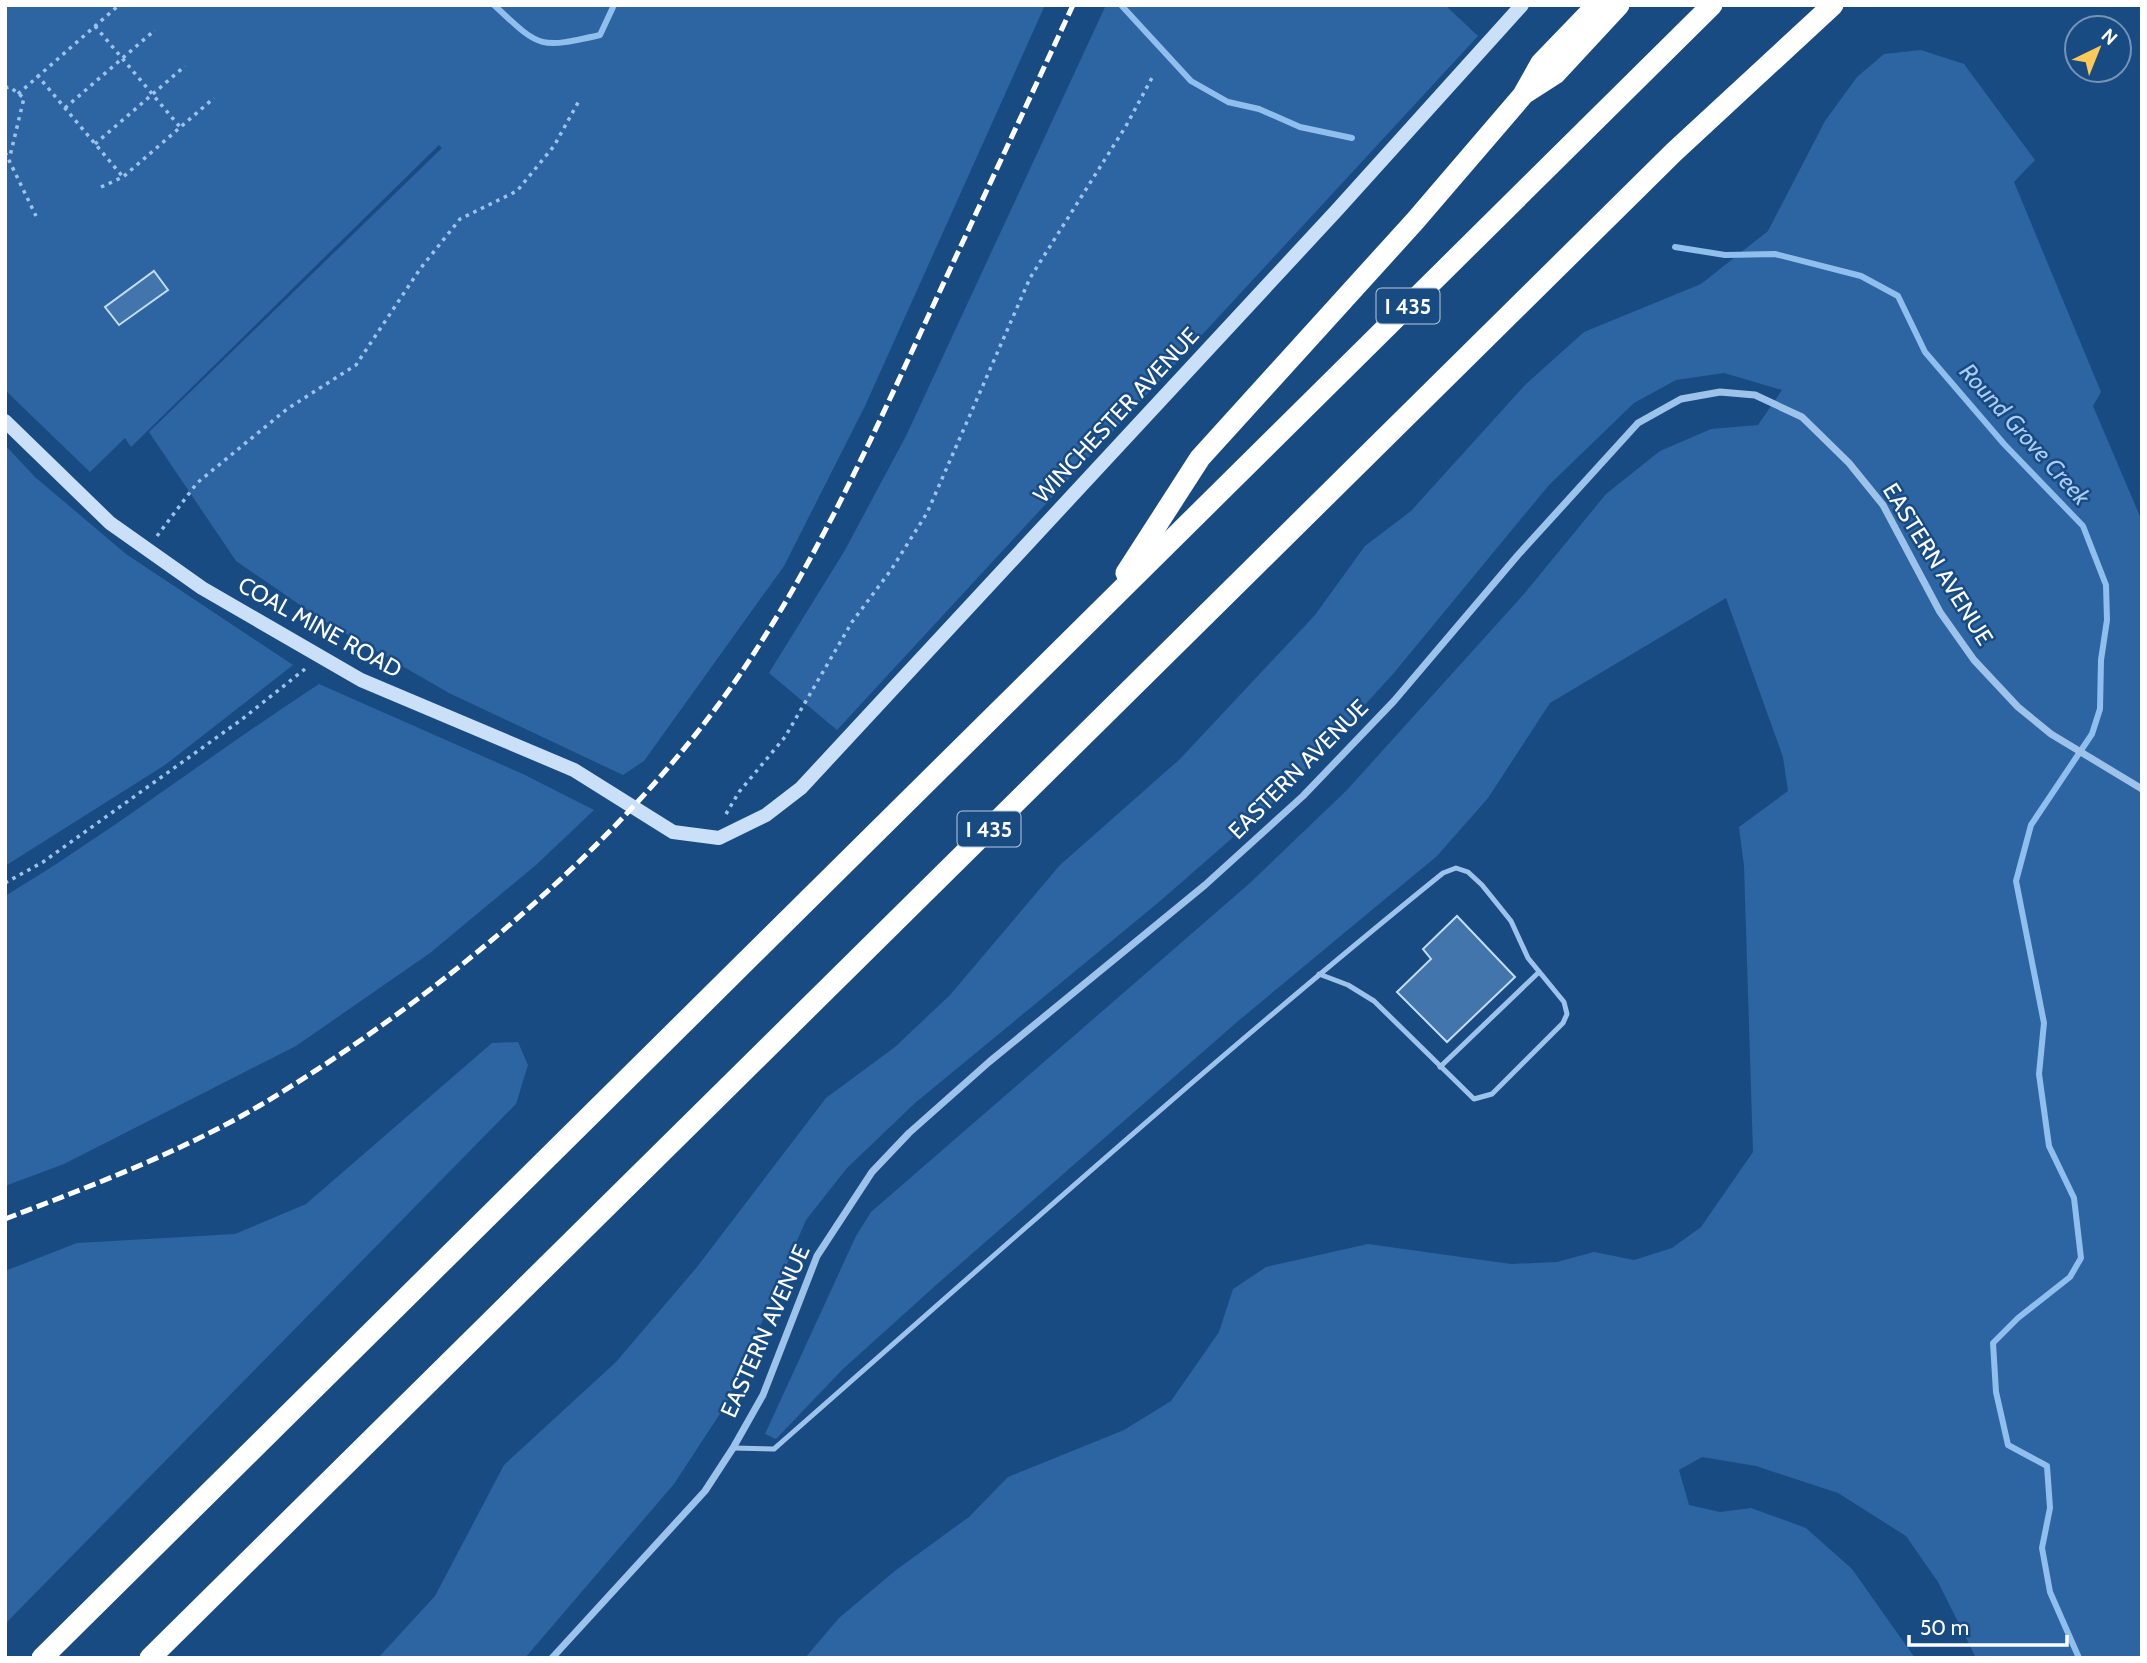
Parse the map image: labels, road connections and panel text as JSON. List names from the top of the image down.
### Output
{
  "streets": {
    "highway": ["I 435"],
    "street": ["WINCHESTER AVENUE", "EASTERN AVENUE", "COAL MINE ROAD"]
  },
  "crossings": [
    ["WINCHESTER AVENUE", "COAL MINE ROAD"]
  ],
  "water": ["Round Grove Creek"],
  "scale_bar": "50 m",
  "north": "top right"
}
